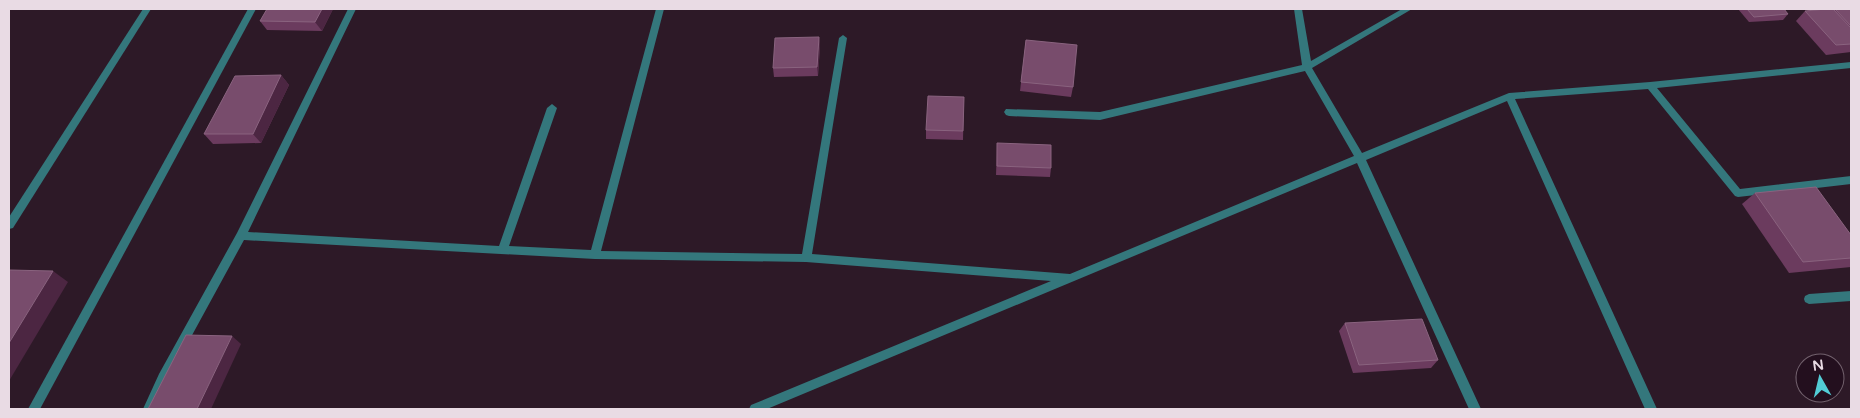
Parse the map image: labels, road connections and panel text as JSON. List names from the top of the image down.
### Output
{
  "north": "top"
}
